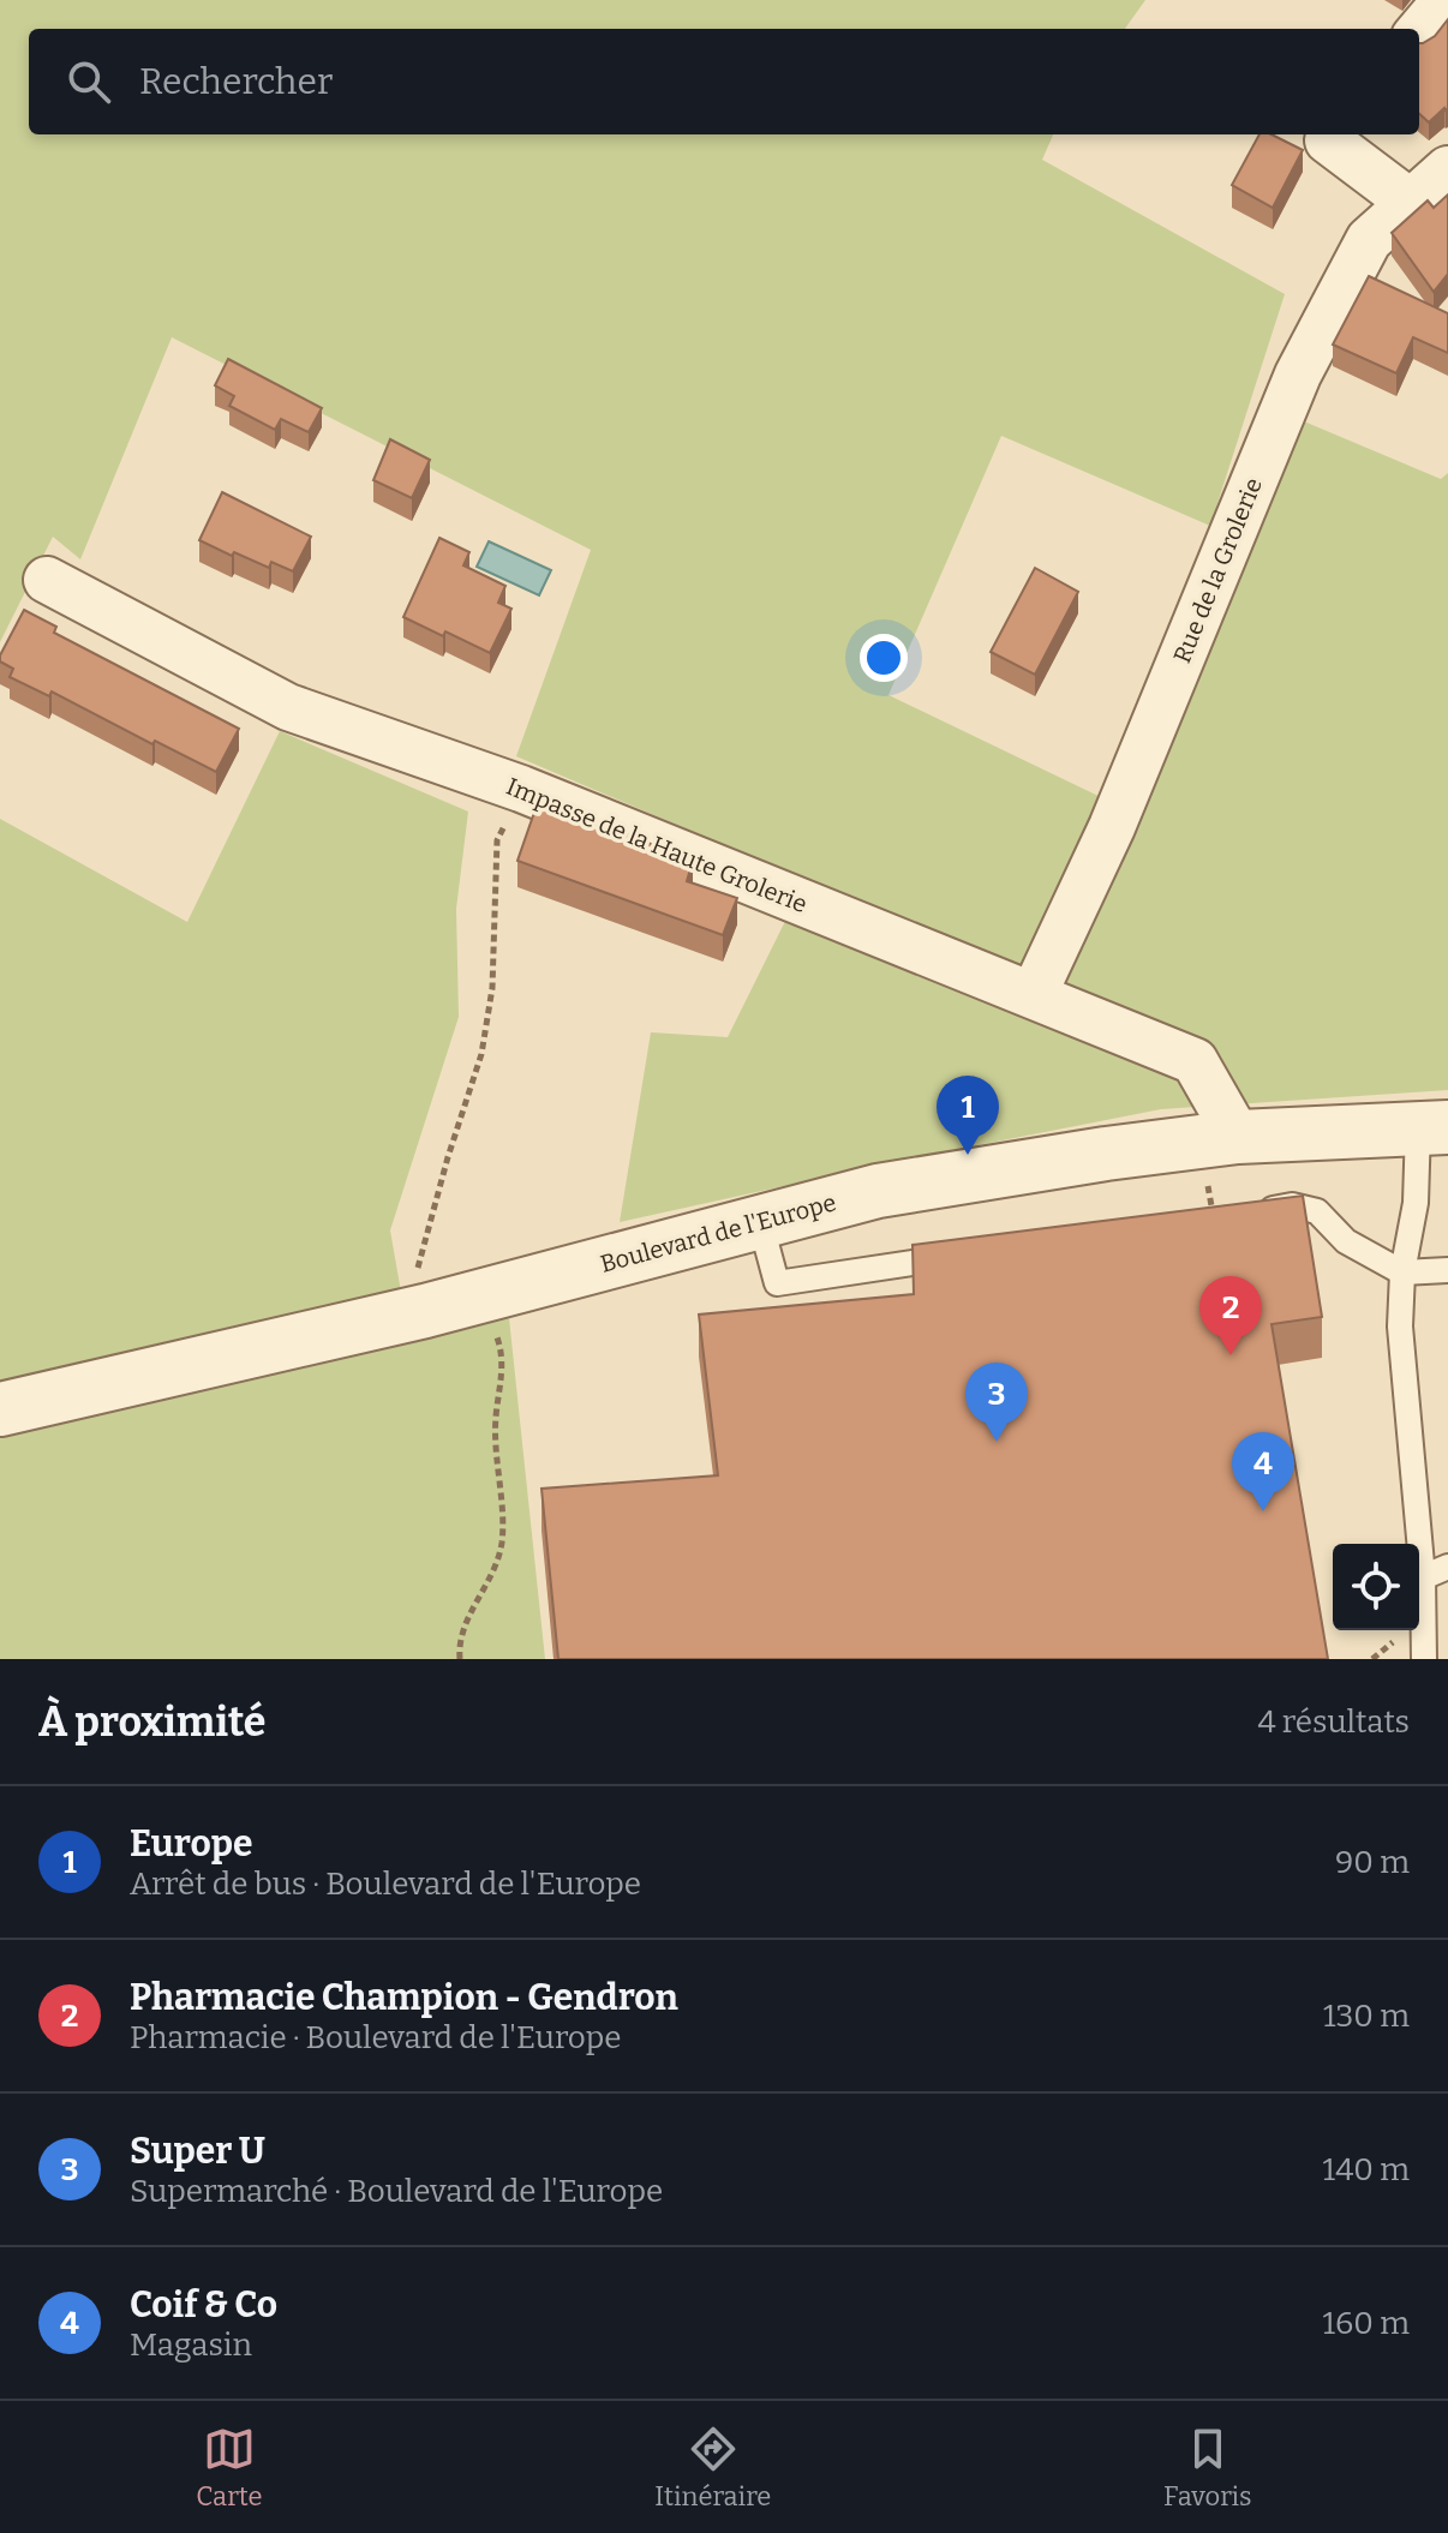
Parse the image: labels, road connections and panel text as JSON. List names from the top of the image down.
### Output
{
  "streets": {
    "street": ["Rue de la Grolerie", "Impasse de la Haute Grolerie", "Boulevard de l'Europe"]
  },
  "crossings": [
    ["Rue de la Grolerie", "Impasse de la Haute Grolerie"],
    ["Impasse de la Haute Grolerie", "Boulevard de l'Europe"]
  ],
  "page": {
    "search": "Rechercher",
    "pins": [
      "1",
      "2",
      "3",
      "4"
    ],
    "heading": ["À proximité", "4 résultats"],
    "list": [
      {
        "mark": "1",
        "name": "Europe",
        "note": "Arrêt de bus · Boulevard de l'Europe",
        "value": "90 m"
      },
      {
        "mark": "2",
        "name": "Pharmacie Champion - Gendron",
        "note": "Pharmacie · Boulevard de l'Europe",
        "value": "130 m"
      },
      {
        "mark": "3",
        "name": "Super U",
        "note": "Supermarché · Boulevard de l'Europe",
        "value": "140 m"
      },
      {
        "mark": "4",
        "name": "Coif & Co",
        "note": "Magasin",
        "value": "160 m"
      }
    ],
    "nav": ["Carte", "Itinéraire", "Favoris"]
  }
}
